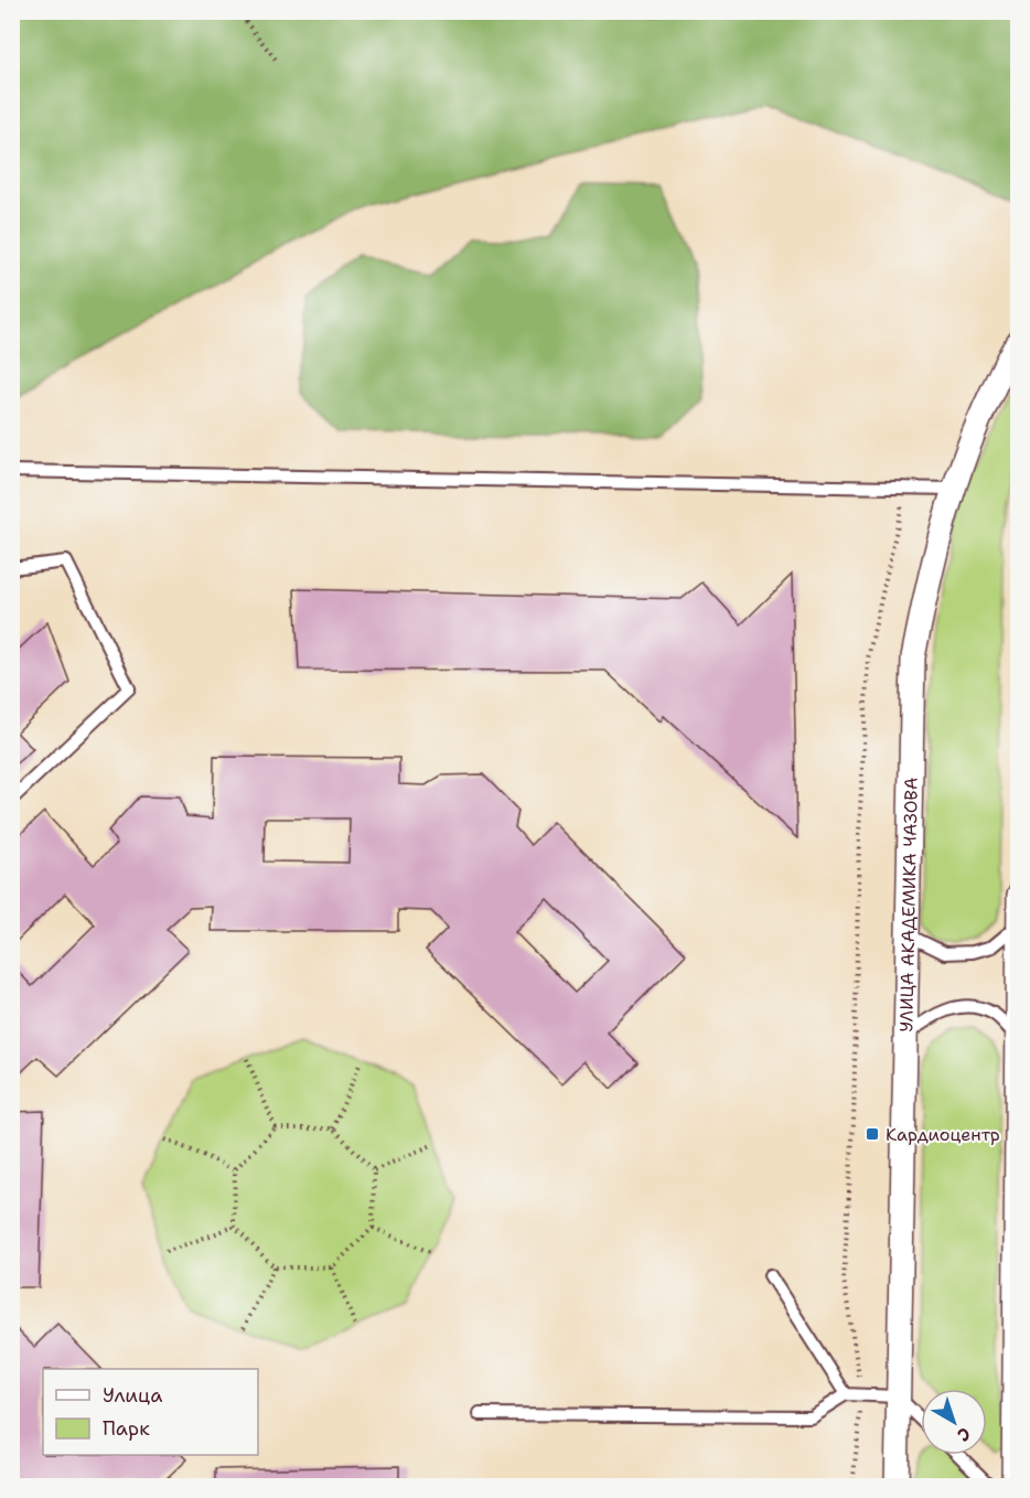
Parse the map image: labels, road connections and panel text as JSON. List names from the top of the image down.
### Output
{
  "streets": {
    "street": ["УЛИЦА АКАДЕМИКА ЧАЗОВА"]
  },
  "places": {
    "transit": ["Кардиоцентр"]
  },
  "legend": ["Улица", "Парк"],
  "north": "bottom right"
}
